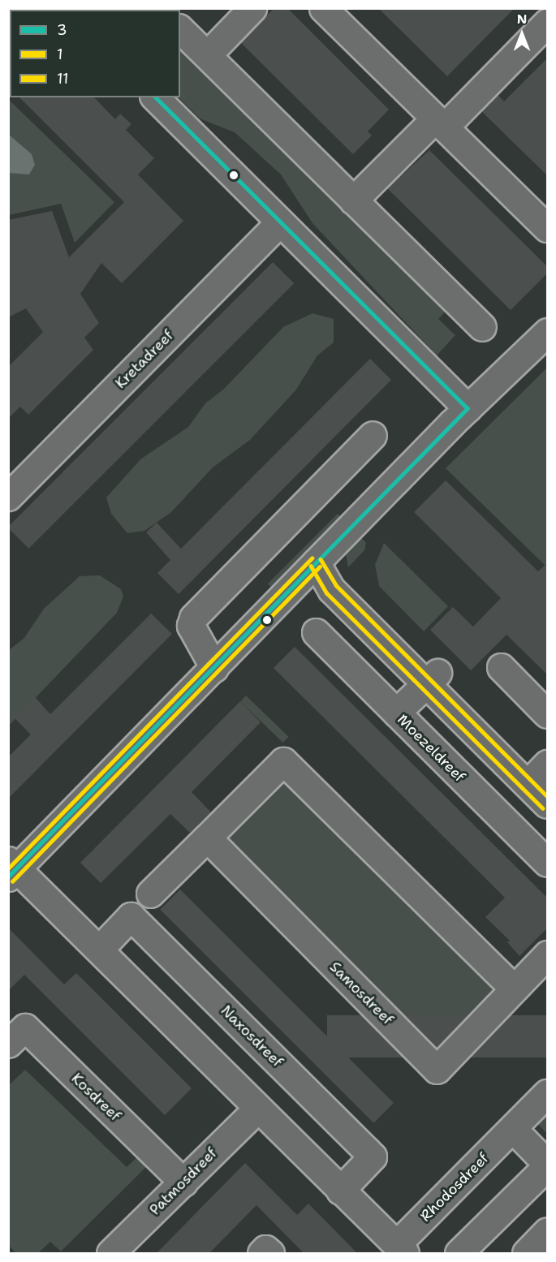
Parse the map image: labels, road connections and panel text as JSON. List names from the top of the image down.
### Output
{
  "streets": {
    "street": [
      "Kretadreef",
      "Moezeldreef",
      "Samosdreef",
      "Naxosdreef",
      "Kosdreef",
      "Patmosdreef",
      "Rhodosdreef"
    ]
  },
  "crossings": [
    ["Kosdreef", "Patmosdreef"]
  ],
  "lines": ["transit line 3", "transit line 11", "transit line 1"],
  "legend": ["3", "1", "11"],
  "north": "top"
}
